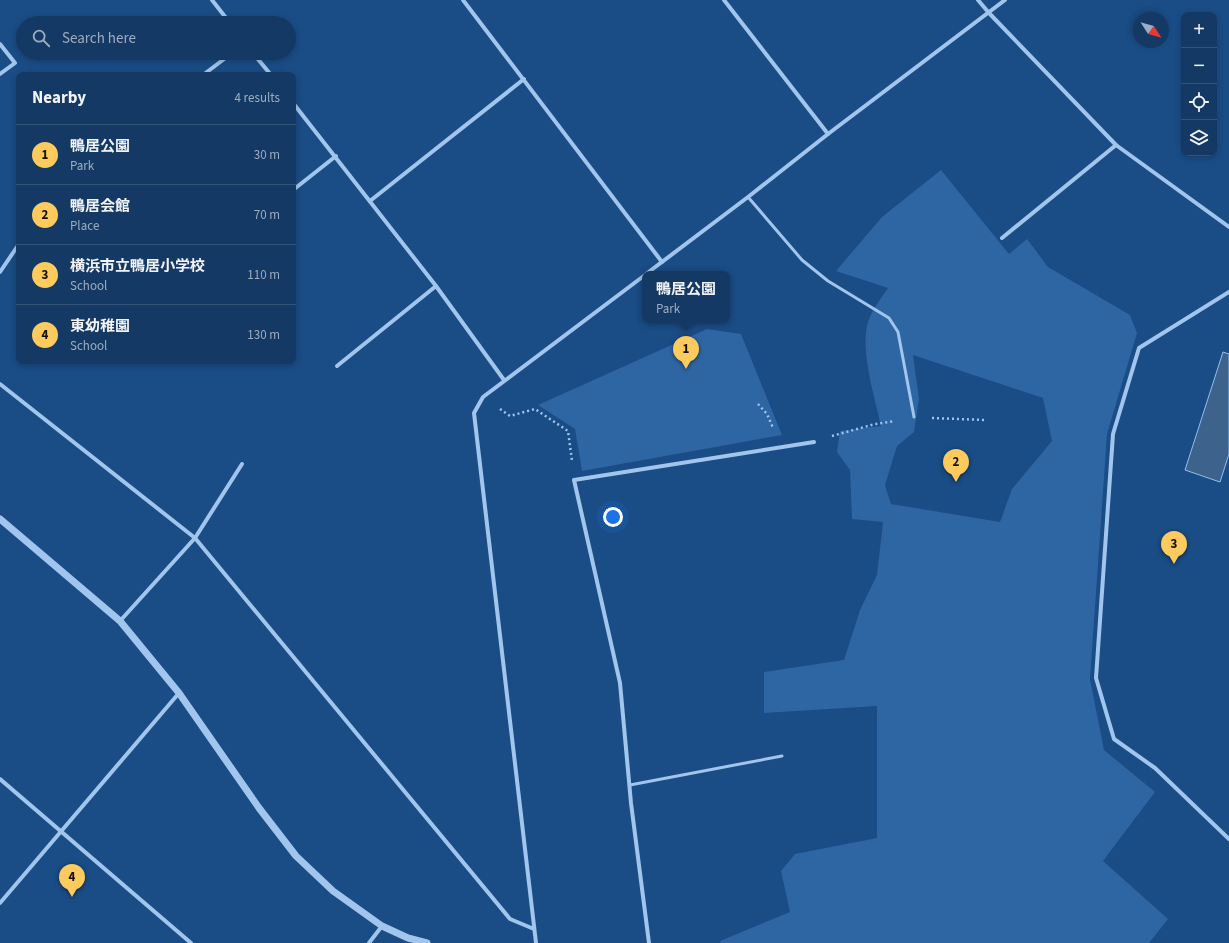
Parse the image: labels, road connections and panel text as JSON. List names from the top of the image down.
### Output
{
  "north": "bottom right",
  "page": {
    "map_buttons": ["+", "−"],
    "search": "Search here",
    "heading": ["Nearby", "4 results"],
    "list": [
      {
        "mark": "1",
        "name": "鴨居公園",
        "note": "Park",
        "value": "30 m"
      },
      {
        "mark": "2",
        "name": "鴨居会館",
        "note": "Place",
        "value": "70 m"
      },
      {
        "mark": "3",
        "name": "横浜市立鴨居小学校",
        "note": "School",
        "value": "110 m"
      },
      {
        "mark": "4",
        "name": "東幼稚園",
        "note": "School",
        "value": "130 m"
      }
    ],
    "popup": ["鴨居公園", "Park"],
    "pins": [
      "1",
      "2",
      "3",
      "4"
    ]
  }
}
